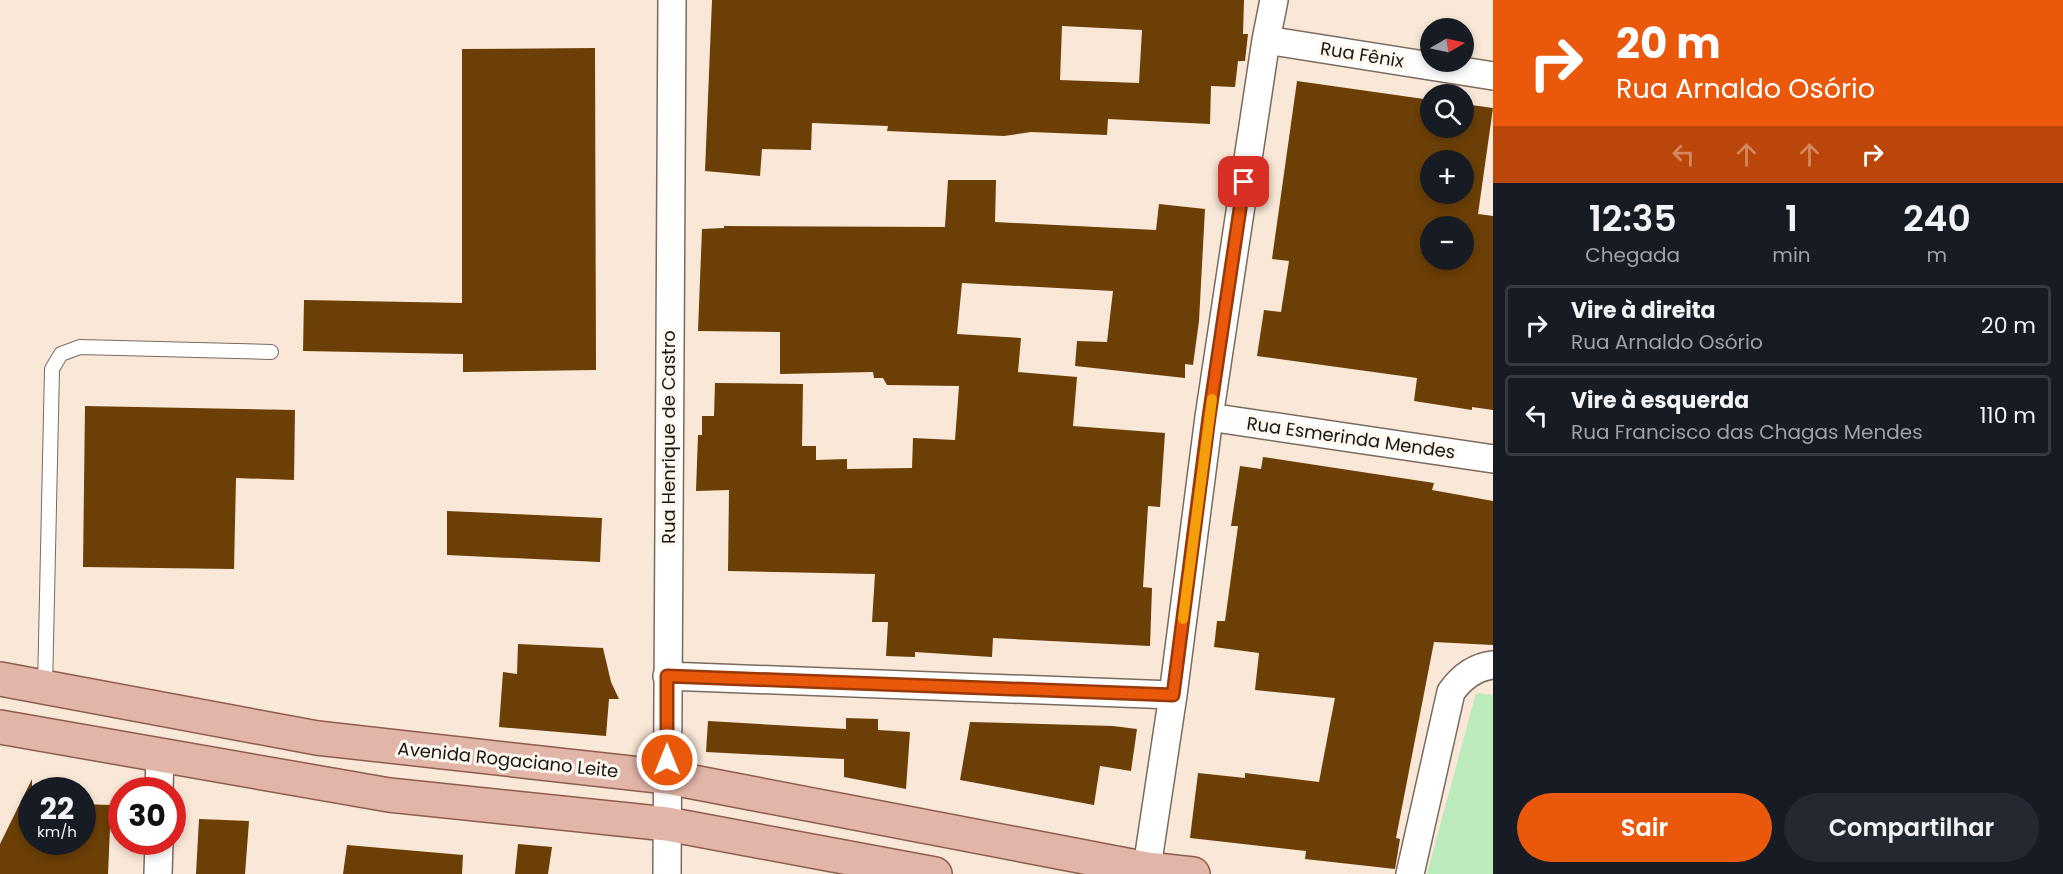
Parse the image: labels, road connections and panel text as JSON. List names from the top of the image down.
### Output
{
  "streets": {
    "main road": ["Avenida Rogaciano Leite"],
    "street": ["Rua Fênix", "Rua Henrique de Castro", "Rua Esmerinda Mendes"]
  },
  "crossings": [
    ["Rua Henrique de Castro", "Avenida Rogaciano Leite"]
  ],
  "north": "right",
  "page": {
    "turn": ["20 m", "Rua Arnaldo Osório"],
    "map_buttons": ["+", "−"],
    "eta": [
      "12:35",
      "Chegada",
      "1",
      "min",
      "240",
      "m"
    ],
    "list": [
      {
        "name": "Vire à direita",
        "note": "Rua Arnaldo Osório",
        "value": "20 m"
      },
      {
        "name": "Vire à esquerda",
        "note": "Rua Francisco das Chagas Mendes",
        "value": "110 m"
      }
    ],
    "speed": "22 km/h",
    "limit": "30",
    "buttons": ["Sair", "Compartilhar"]
  }
}
